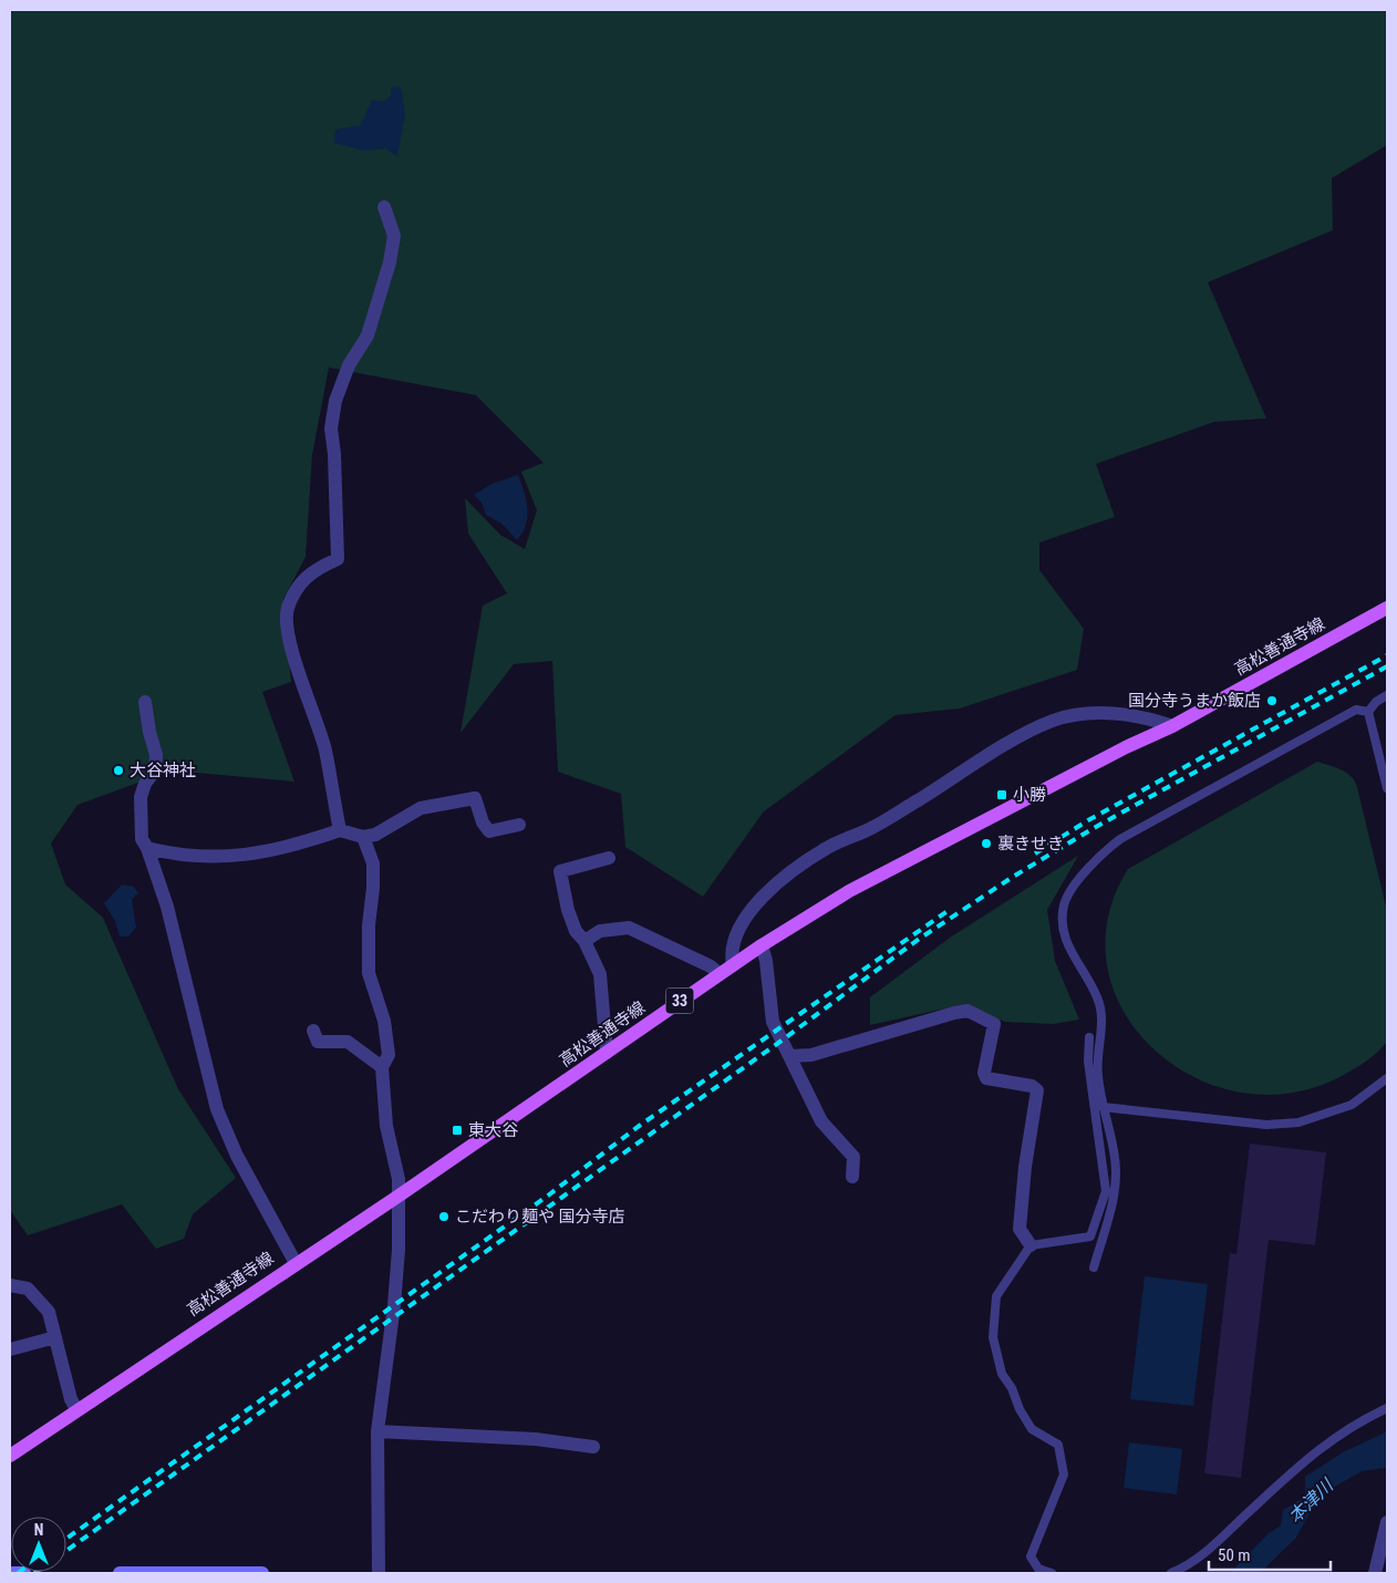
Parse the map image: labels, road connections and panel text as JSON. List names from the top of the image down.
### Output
{
  "streets": {
    "main road": ["高松善通寺線", "33"]
  },
  "water": ["本津川"],
  "places": {
    "other": [
      "国分寺うまか飯店",
      "大谷神社",
      "裏きせき",
      "こだわり麺や 国分寺店"
    ],
    "transit": ["小勝", "東大谷"]
  },
  "scale_bar": "50 m",
  "north": "top"
}
